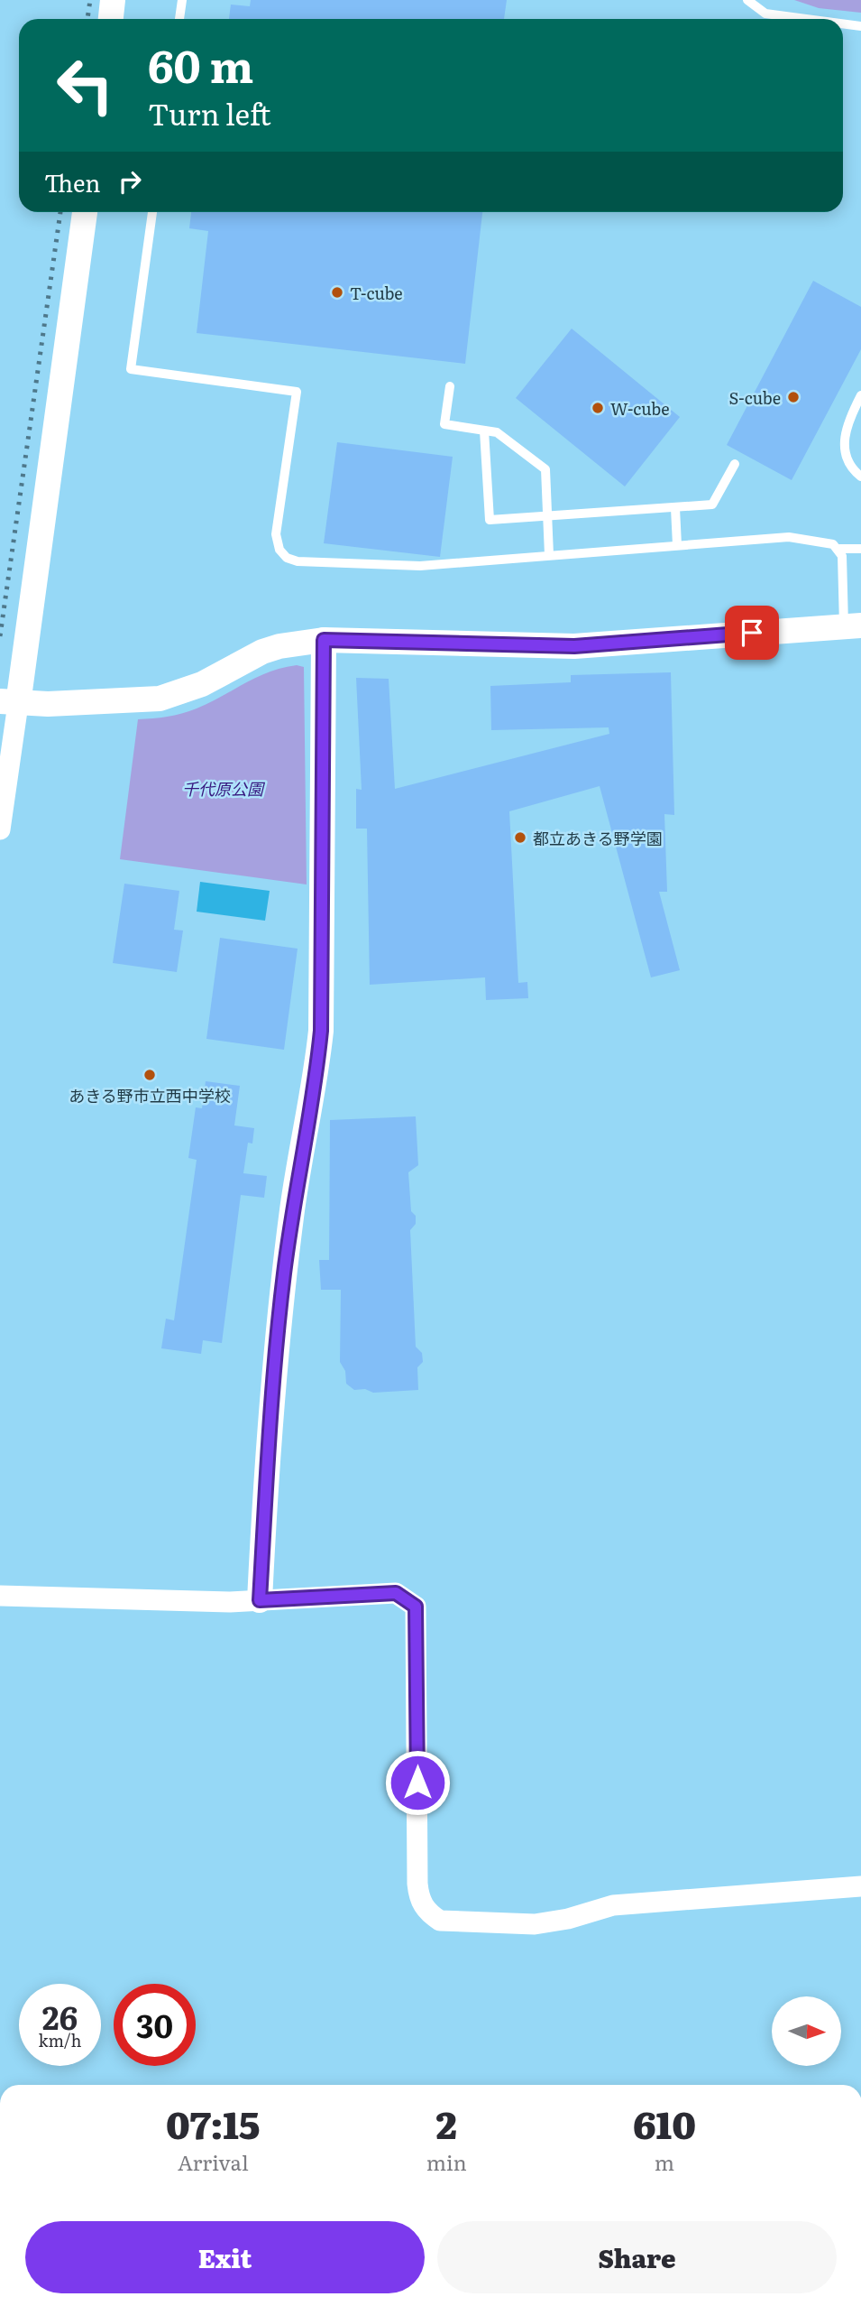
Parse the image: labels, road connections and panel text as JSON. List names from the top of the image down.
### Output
{
  "parks": ["千代原公園"],
  "places": [
    "T-cube",
    "S-cube",
    "W-cube",
    "都立あきる野学園",
    "あきる野市立西中学校"
  ],
  "north": "right",
  "page": {
    "turn": ["60 m", "Turn left"],
    "then": "Then",
    "speed": "26 km/h",
    "limit": "30",
    "eta": [
      "07:15",
      "Arrival",
      "2",
      "min",
      "610",
      "m"
    ],
    "buttons": ["Exit", "Share"]
  }
}
